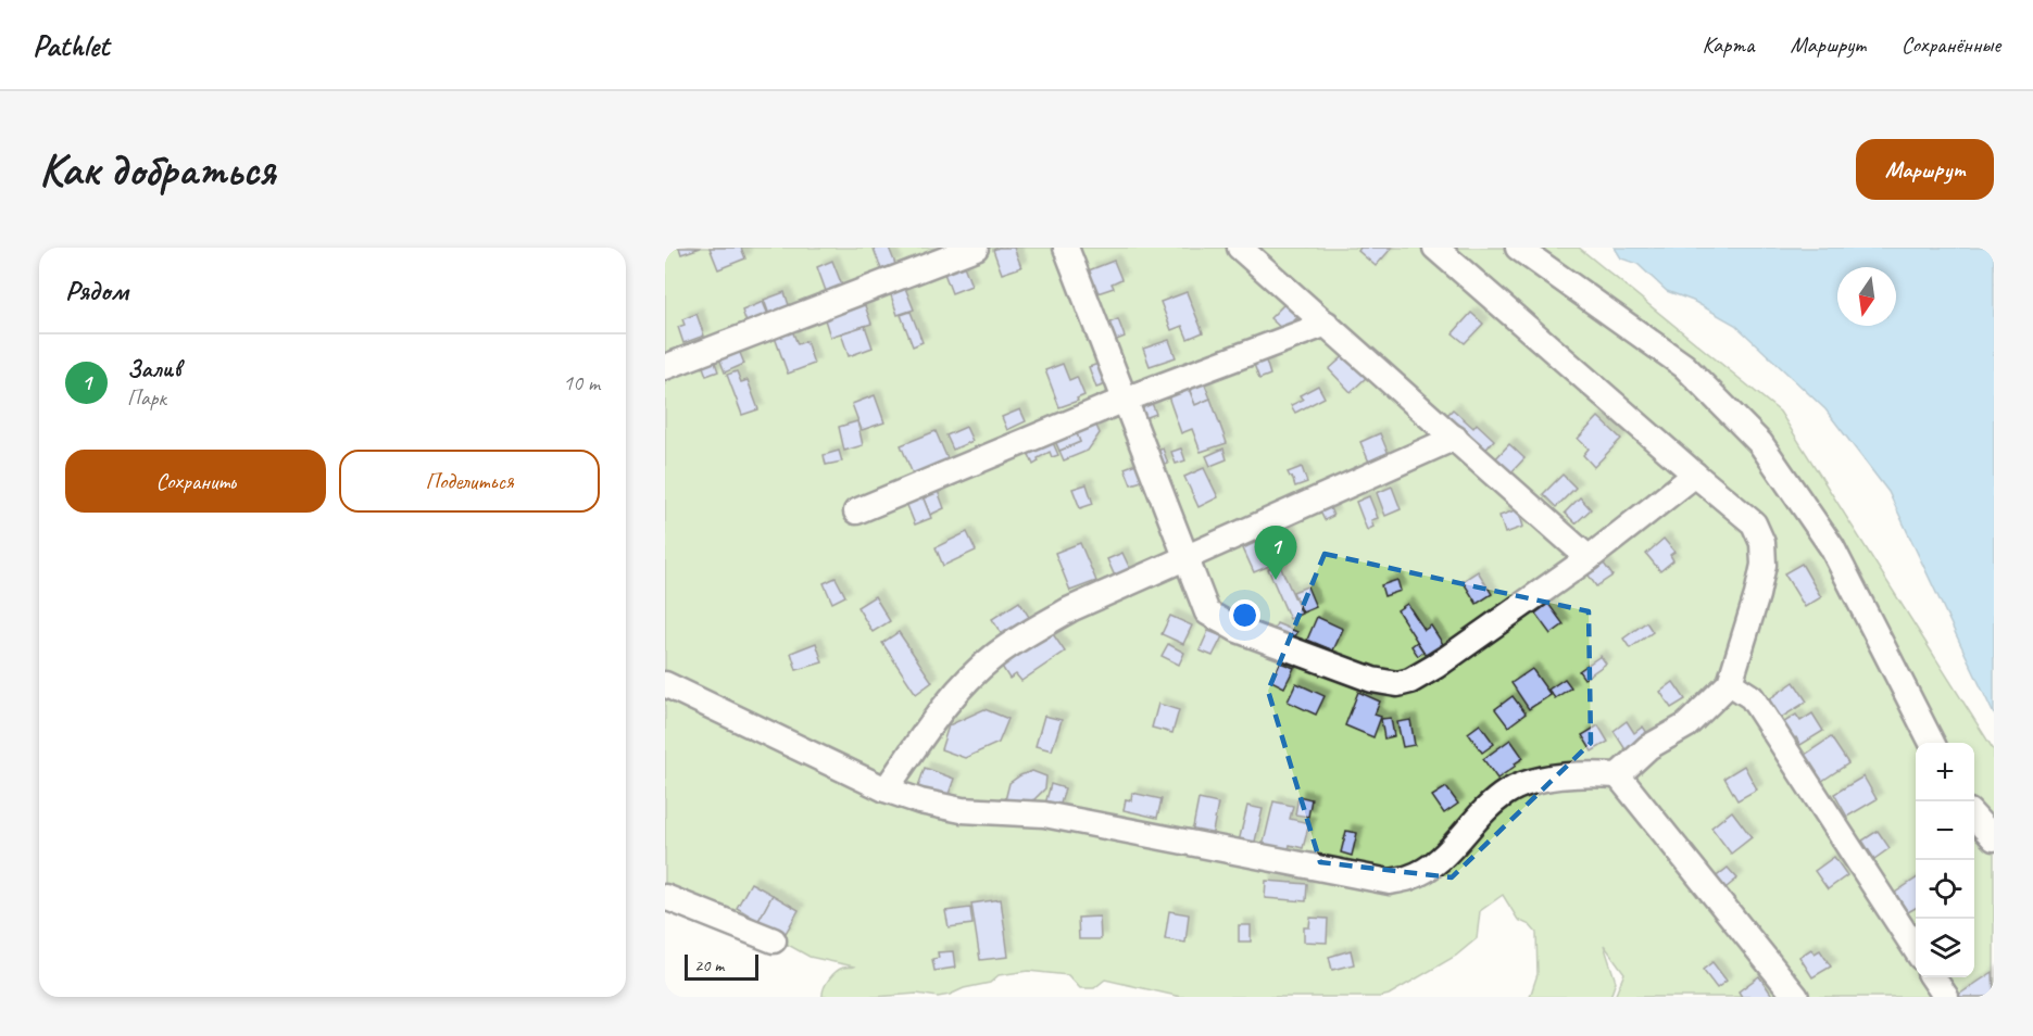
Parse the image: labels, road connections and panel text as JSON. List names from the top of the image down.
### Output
{
  "scale_bar": "20 m",
  "north": "bottom",
  "page": {
    "header": "Pathlet",
    "nav": ["Карта", "Маршрут", "Сохранённые"],
    "buttons": [
      "Маршрут",
      ["Сохранить", "Поделиться"]
    ],
    "title": "Как добраться",
    "heading": "Рядом",
    "list": [
      {
        "mark": "1",
        "name": "Залив",
        "note": "Парк",
        "value": "10 m"
      }
    ],
    "pins": "1",
    "map_buttons": ["+", "−"],
    "scale": "20 m"
  }
}
